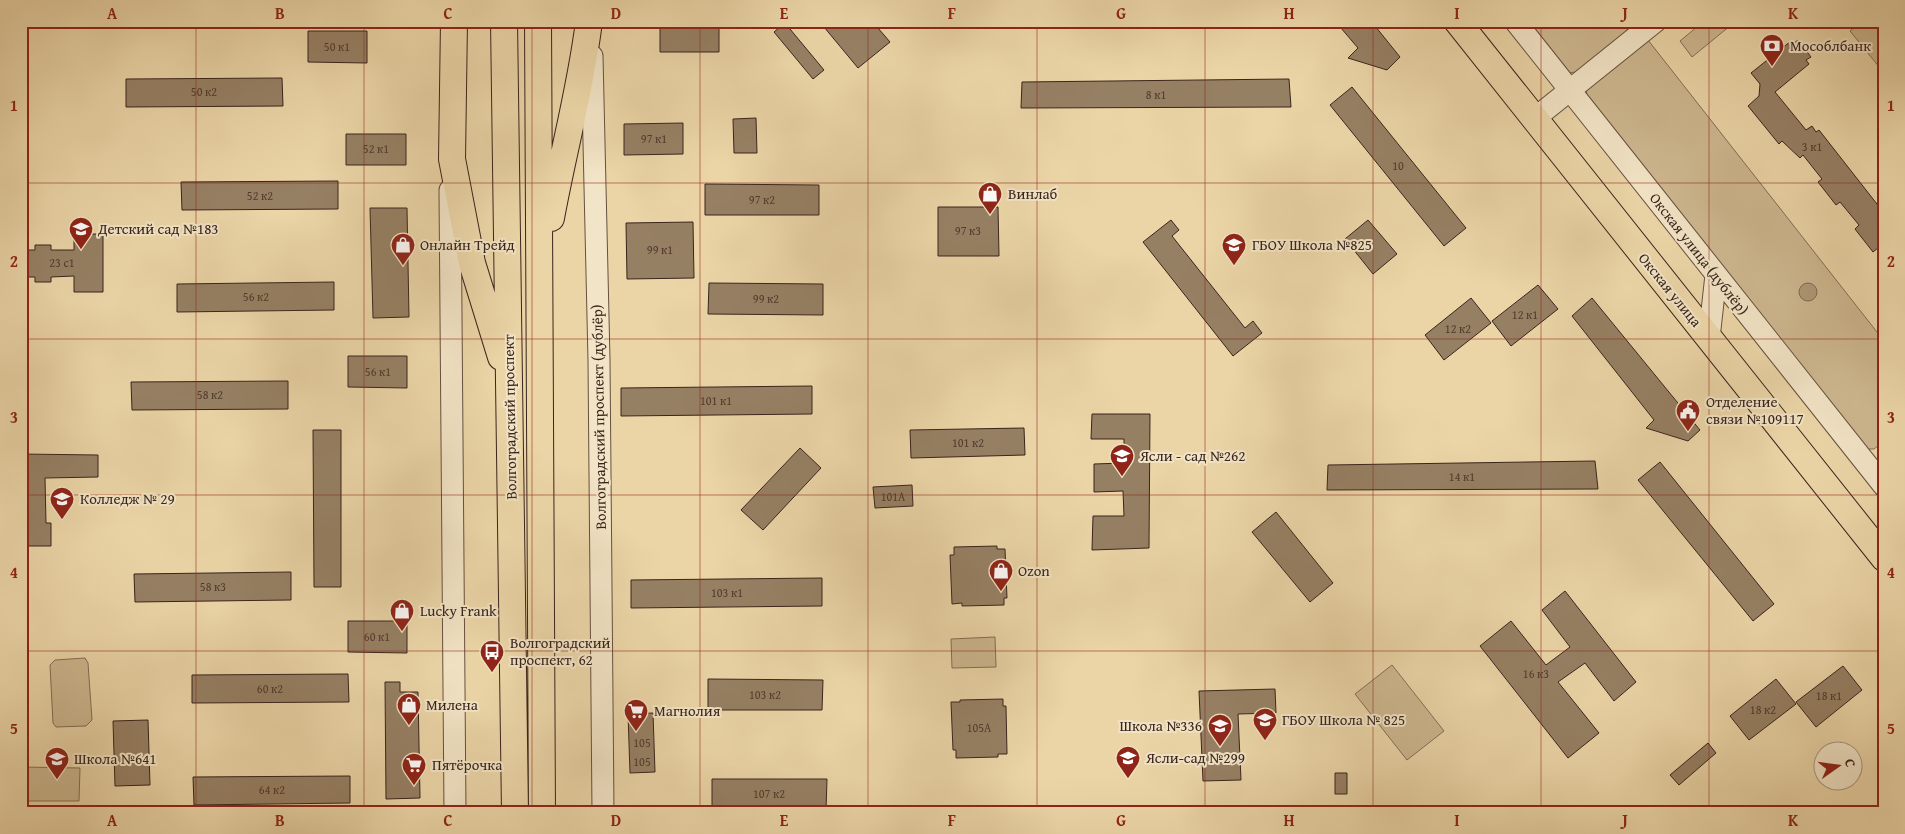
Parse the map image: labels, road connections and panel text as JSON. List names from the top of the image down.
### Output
{
  "streets": {
    "main road": ["Окская улица", "Волгоградский проспект", "Волгоградский проспект (дублёр)"],
    "street": ["Окская улица (дублёр)"]
  },
  "crossings": [
    ["Волгоградский проспект", "Волгоградский проспект (дублёр)"]
  ],
  "places": {
    "bank": ["Мособлбанк"],
    "shop": [
      "Винлаб",
      "Онлайн Трейд",
      "Ozon",
      "Lucky Frank",
      "Милена"
    ],
    "school or university": [
      "Детский сад №183",
      "ГБОУ Школа №825",
      "Ясли - сад №262",
      "Колледж № 29",
      "ГБОУ Школа № 825",
      "Школа №336",
      "Ясли-сад №299",
      "Школа №641"
    ],
    "public building": ["Отделение связи №109117"],
    "bus stop": ["Волгоградский проспект, 62"],
    "supermarket": ["Магнолия", "Пятёрочка"]
  },
  "house_numbers": [
    "50 к1",
    "50 к2",
    "8 к1",
    "97 к1",
    "3 к1",
    "52 к1",
    "10",
    "52 к2",
    "97 к2",
    "97 к3",
    "99 к1",
    "23 с1",
    "56 к2",
    "99 к2",
    "12 к1",
    "12 к2",
    "56 к1",
    "58 к2",
    "101 к1",
    "101 к2",
    "14 к1",
    "101А",
    "58 к3",
    "103 к1",
    "60 к1",
    "16 к3",
    "60 к2",
    "103 к2",
    "18 к1",
    "18 к2",
    "105А",
    "105",
    "105",
    "64 к2",
    "107 к2"
  ],
  "north": "right",
  "grid": {
    "columns": [
      "A",
      "B",
      "C",
      "D",
      "E",
      "F",
      "G",
      "H",
      "I",
      "J",
      "K"
    ],
    "rows": [
      "1",
      "2",
      "3",
      "4",
      "5"
    ]
  }
}
